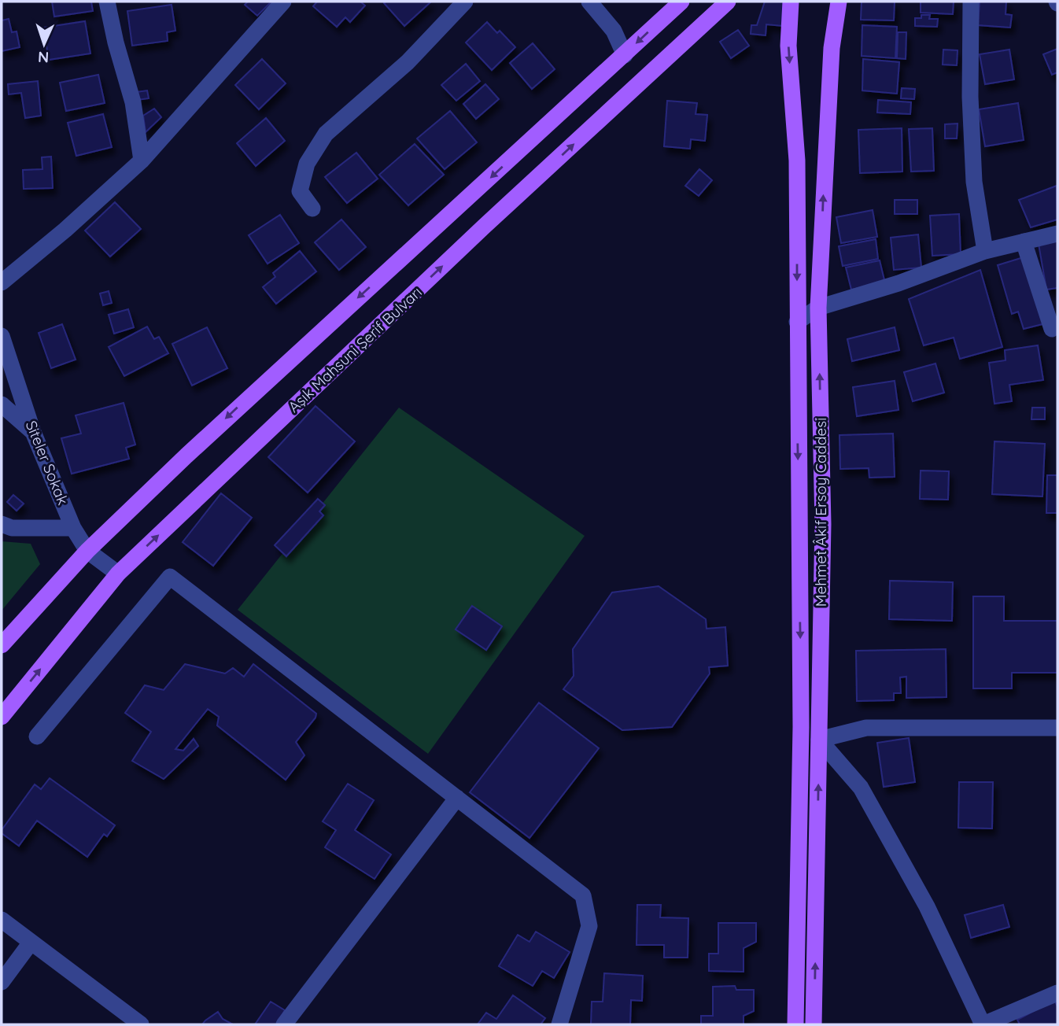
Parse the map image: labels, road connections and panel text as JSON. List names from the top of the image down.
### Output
{
  "streets": {
    "main road": ["Aşık Mahsuni Şerif Bulvarı", "Mehmet Âkif Ersoy Caddesi"],
    "street": ["Siteler Sokak"]
  },
  "crossings": [
    ["Aşık Mahsuni Şerif Bulvarı", "Siteler Sokak"]
  ],
  "north": "bottom"
}
